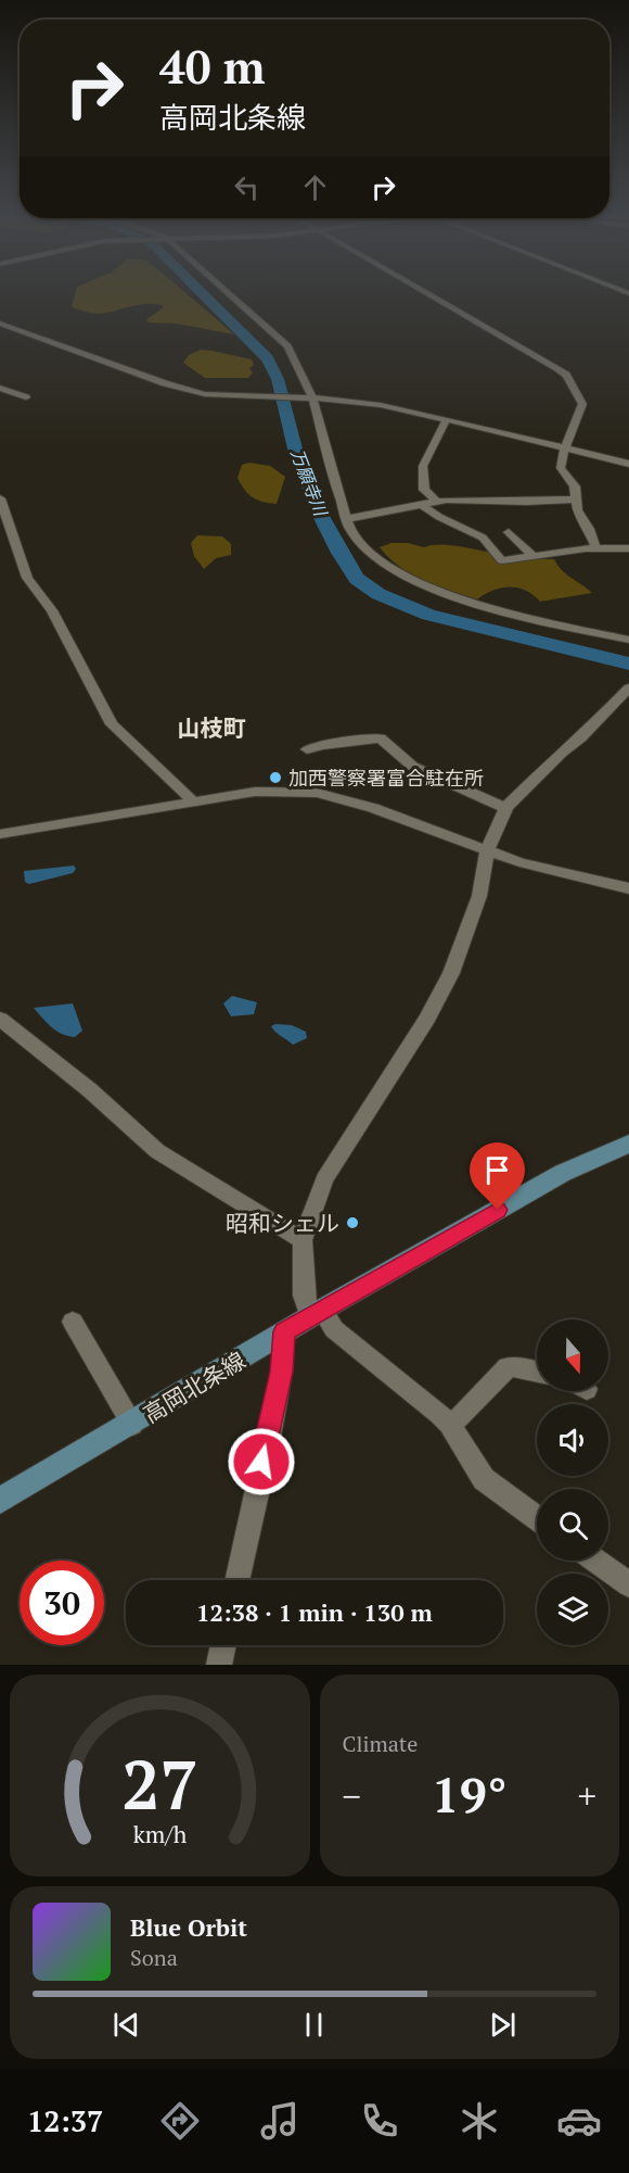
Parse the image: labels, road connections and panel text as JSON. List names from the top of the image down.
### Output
{
  "streets": {
    "main road": ["高岡北条線"]
  },
  "districts": ["山枝町"],
  "water": ["万願寺川"],
  "places": ["加西警察署富合駐在所", "昭和シェル"],
  "north": "bottom",
  "page": {
    "turn": ["40 m", "高岡北条線"],
    "limit": "30",
    "trip": "12:38 · 1 min · 130 m",
    "tile": "Climate",
    "heat": ["−", "19°", "+"],
    "song": ["Blue Orbit", "Sona"],
    "tabs": "12:37",
    "gauge": ["27", "km/h"]
  }
}
